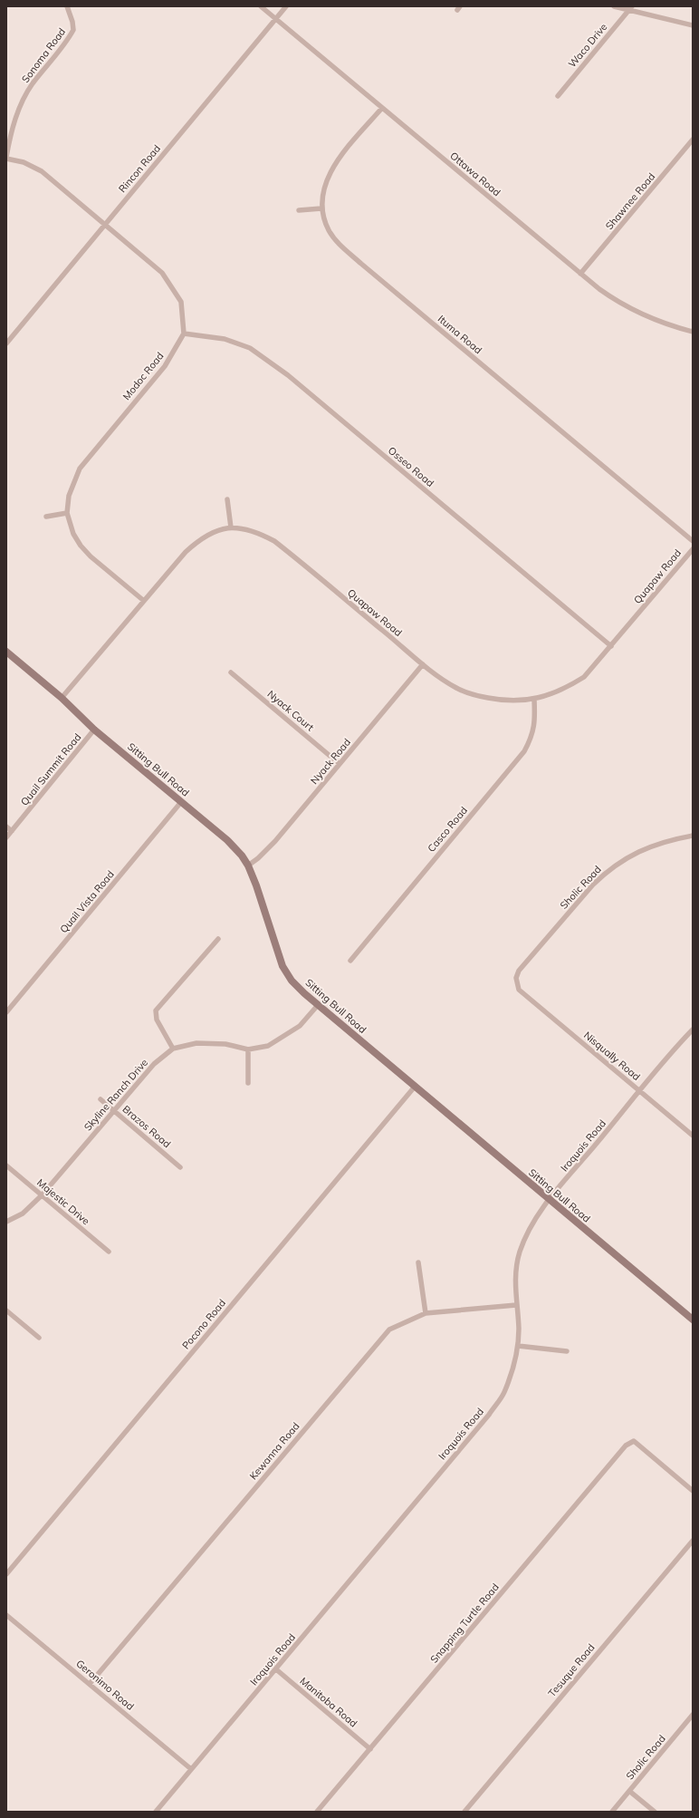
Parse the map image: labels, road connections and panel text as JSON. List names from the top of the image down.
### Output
{
  "streets": {
    "street": [
      "Waco Drive",
      "Sonoma Road",
      "Rincon Road",
      "Ottawa Road",
      "Shawnee Road",
      "Ituma Road",
      "Modoc Road",
      "Osseo Road",
      "Quapaw Road",
      "Nyack Court",
      "Nyack Road",
      "Quail Summit Road",
      "Sitting Bull Road",
      "Casco Road",
      "Sholic Road",
      "Quail Vista Road",
      "Nisqually Road",
      "Skyline Ranch Drive",
      "Brazos Road",
      "Iroquois Road",
      "Majestic Drive",
      "Pocono Road",
      "Kewanna Road",
      "Snapping Turtle Road",
      "Tesuque Road",
      "Geronimo Road",
      "Manitoba Road"
    ]
  },
  "crossings": [
    ["Rincon Road", "Ottawa Road"],
    ["Ottawa Road", "Shawnee Road"],
    ["Ottawa Road", "Ituma Road"],
    ["Modoc Road", "Osseo Road"],
    ["Modoc Road", "Quapaw Road"],
    ["Osseo Road", "Quapaw Road"],
    ["Quapaw Road", "Nyack Road"],
    ["Quapaw Road", "Sitting Bull Road"],
    ["Quapaw Road", "Casco Road"],
    ["Nyack Court", "Nyack Road"],
    ["Nyack Road", "Sitting Bull Road"],
    ["Quail Summit Road", "Sitting Bull Road"],
    ["Sitting Bull Road", "Quail Vista Road"],
    ["Sitting Bull Road", "Skyline Ranch Drive"],
    ["Sitting Bull Road", "Iroquois Road"],
    ["Sitting Bull Road", "Pocono Road"],
    ["Sholic Road", "Nisqually Road"],
    ["Nisqually Road", "Iroquois Road"],
    ["Skyline Ranch Drive", "Brazos Road"],
    ["Skyline Ranch Drive", "Majestic Drive"],
    ["Iroquois Road", "Kewanna Road"],
    ["Iroquois Road", "Geronimo Road"],
    ["Iroquois Road", "Manitoba Road"],
    ["Kewanna Road", "Geronimo Road"],
    ["Snapping Turtle Road", "Manitoba Road"]
  ]
}
